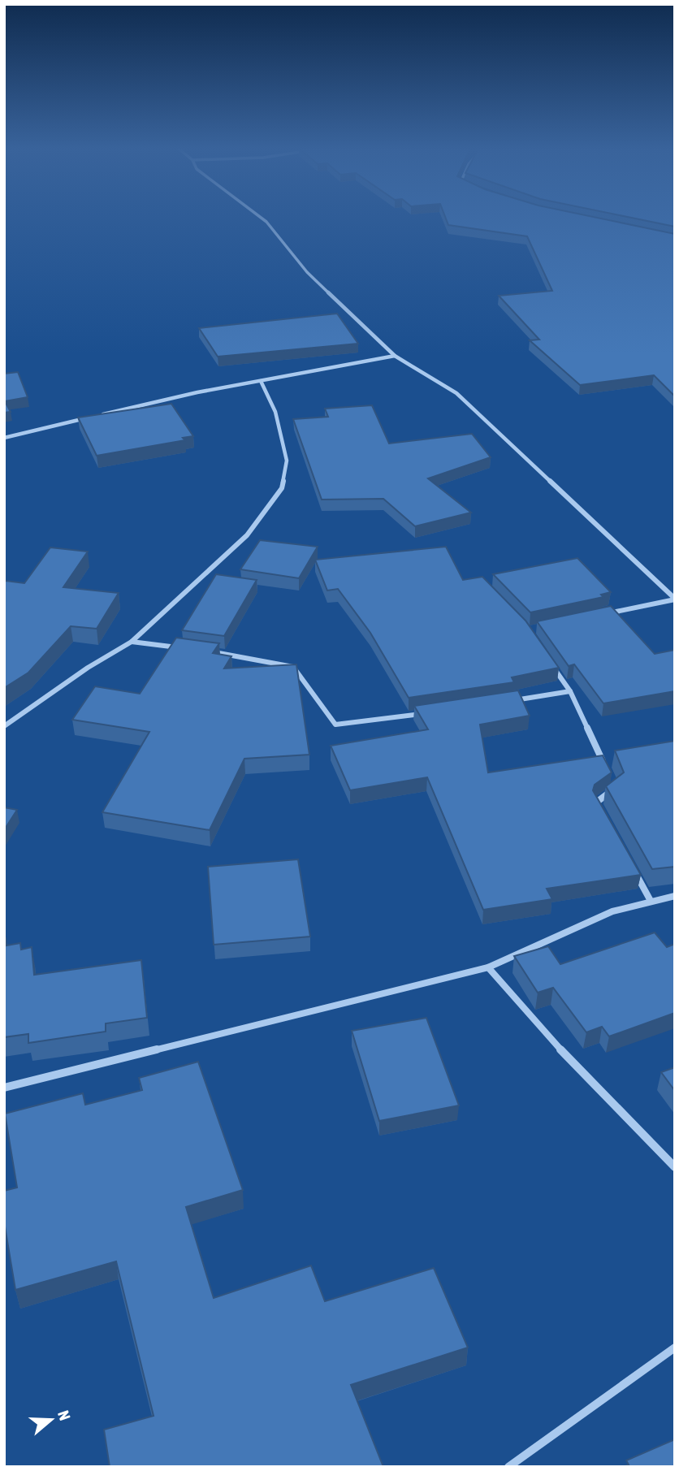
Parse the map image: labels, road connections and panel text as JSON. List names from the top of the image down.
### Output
{
  "north": "right"
}
